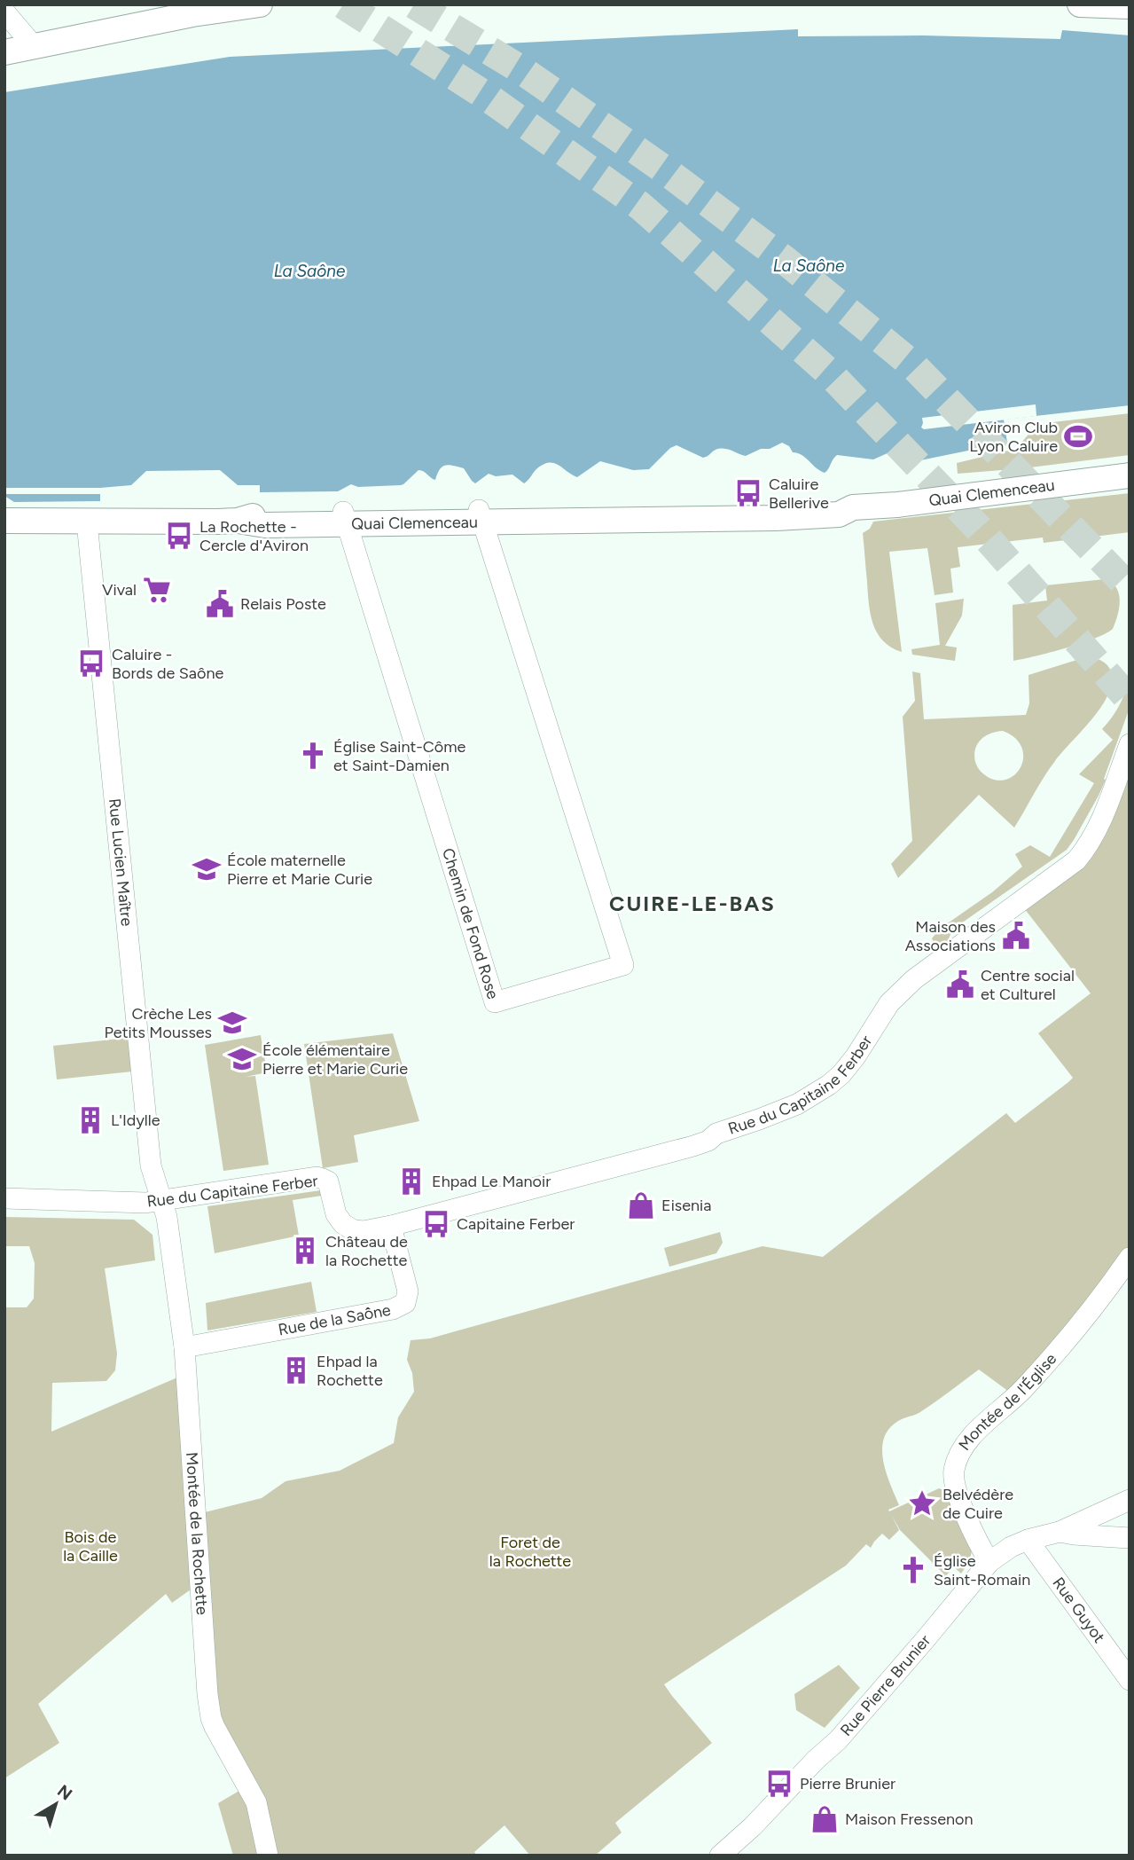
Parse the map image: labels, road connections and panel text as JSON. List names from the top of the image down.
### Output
{
  "streets": {
    "main road": ["Quai Clemenceau"],
    "street": [
      "Rue Lucien Maître",
      "Chemin de Fond Rose",
      "Rue du Capitaine Ferber",
      "Rue de la Saône",
      "Montée de l'Église",
      "Montée de la Rochette",
      "Rue Guyot",
      "Rue Pierre Brunier"
    ]
  },
  "crossings": [
    ["Quai Clemenceau", "Rue Lucien Maître"],
    ["Quai Clemenceau", "Chemin de Fond Rose"],
    ["Rue Lucien Maître", "Rue du Capitaine Ferber"],
    ["Rue Lucien Maître", "Montée de la Rochette"],
    ["Rue du Capitaine Ferber", "Rue de la Saône"],
    ["Rue du Capitaine Ferber", "Montée de la Rochette"],
    ["Rue de la Saône", "Montée de la Rochette"],
    ["Montée de l'Église", "Rue Pierre Brunier"],
    ["Rue Guyot", "Rue Pierre Brunier"]
  ],
  "districts": ["CUIRE-LE-BAS"],
  "water": ["La Saône"],
  "parks": ["Bois de la Caille", "Foret de la Rochette"],
  "places": {
    "sports": ["Aviron Club Lyon Caluire"],
    "bus stop": [
      "Caluire Bellerive",
      "La Rochette - Cercle d'Aviron",
      "Caluire - Bords de Saône",
      "Capitaine Ferber",
      "Pierre Brunier"
    ],
    "supermarket": ["Vival"],
    "public building": ["Relais Poste", "Maison des Associations", "Centre social et Culturel"],
    "church": ["Église Saint-Côme et Saint-Damien", "Église Saint-Romain"],
    "school or university": ["École maternelle Pierre et Marie Curie", "Crèche Les Petits Mousses", "École élémentaire Pierre et Marie Curie"],
    "building": [
      "L'Idylle",
      "Ehpad Le Manoir",
      "Château de la Rochette",
      "Ehpad la Rochette"
    ],
    "shop": ["Eisenia", "Maison Fressenon"],
    "place": ["Belvédère de Cuire"]
  },
  "north": "top right"
}
